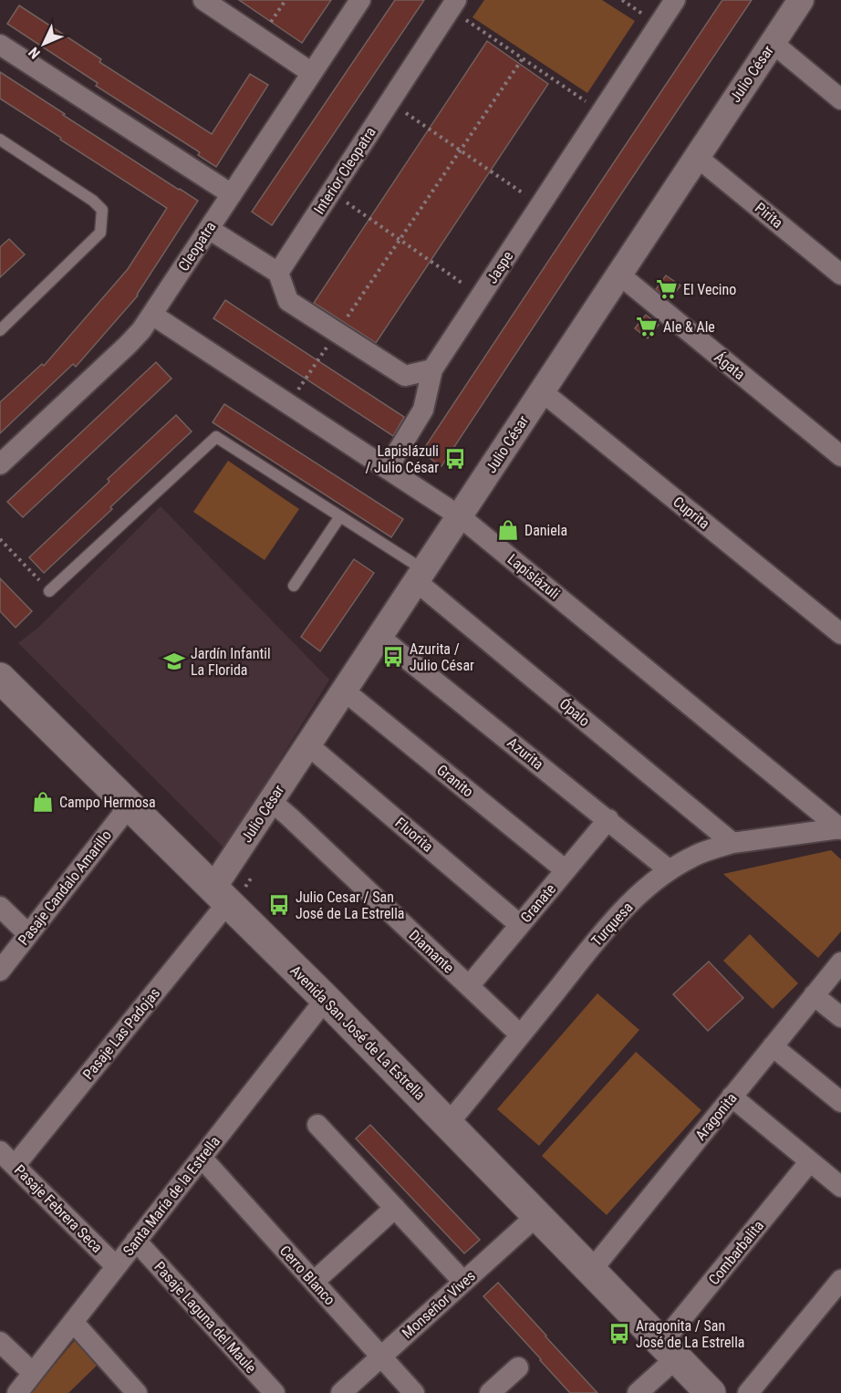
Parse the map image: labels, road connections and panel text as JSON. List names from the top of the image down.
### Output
{
  "streets": {
    "main road": ["Avenida San José de La Estrella"],
    "street": [
      "Julio César",
      "Interior Cleopatra",
      "Pirita",
      "Cleopatra",
      "Jaspe",
      "Ágata",
      "Cuprita",
      "Lapislázuli",
      "Ópalo",
      "Azurita",
      "Granito",
      "Fluorita",
      "Pasaje Candalo Amarillo",
      "Granate",
      "Turquesa",
      "Diamante",
      "Pasaje Las Padojas",
      "Aragonita",
      "Santa María de la Estrella",
      "Pasaje Febrera Seca",
      "Combarbalita",
      "Cerro Blanco",
      "Monseñor Vives",
      "Pasaje Laguna del Maule"
    ]
  },
  "crossings": [
    ["Julio César", "Pirita"],
    ["Julio César", "Ágata"],
    ["Julio César", "Cuprita"],
    ["Julio César", "Lapislázuli"],
    ["Julio César", "Ópalo"],
    ["Julio César", "Azurita"],
    ["Julio César", "Granito"],
    ["Julio César", "Fluorita"],
    ["Julio César", "Diamante"],
    ["Julio César", "Avenida San José de La Estrella"],
    ["Julio César", "Pasaje Las Padojas"],
    ["Cleopatra", "Lapislázuli"],
    ["Lapislázuli", "Turquesa"],
    ["Ópalo", "Turquesa"],
    ["Azurita", "Granate"],
    ["Azurita", "Turquesa"],
    ["Granito", "Granate"],
    ["Fluorita", "Granate"],
    ["Pasaje Candalo Amarillo", "Avenida San José de La Estrella"],
    ["Granate", "Diamante"],
    ["Turquesa", "Diamante"],
    ["Turquesa", "Avenida San José de La Estrella"],
    ["Avenida San José de La Estrella", "Pasaje Las Padojas"],
    ["Avenida San José de La Estrella", "Aragonita"],
    ["Avenida San José de La Estrella", "Santa María de la Estrella"],
    ["Avenida San José de La Estrella", "Combarbalita"],
    ["Avenida San José de La Estrella", "Monseñor Vives"],
    ["Pasaje Las Padojas", "Pasaje Febrera Seca"],
    ["Santa María de la Estrella", "Pasaje Febrera Seca"],
    ["Santa María de la Estrella", "Cerro Blanco"],
    ["Santa María de la Estrella", "Pasaje Laguna del Maule"],
    ["Cerro Blanco", "Monseñor Vives"]
  ],
  "places": {
    "supermarket": ["El Vecino", "Ale & Ale"],
    "bus stop": [
      "Lapislázuli / Julio César",
      "Azurita / Julio César",
      "Julio Cesar / San José de La Estrella",
      "Aragonita / San José de La Estrella"
    ],
    "shop": ["Daniela", "Campo Hermosa"],
    "school or university": ["Jardín Infantil La Florida"]
  },
  "north": "bottom left"
}
